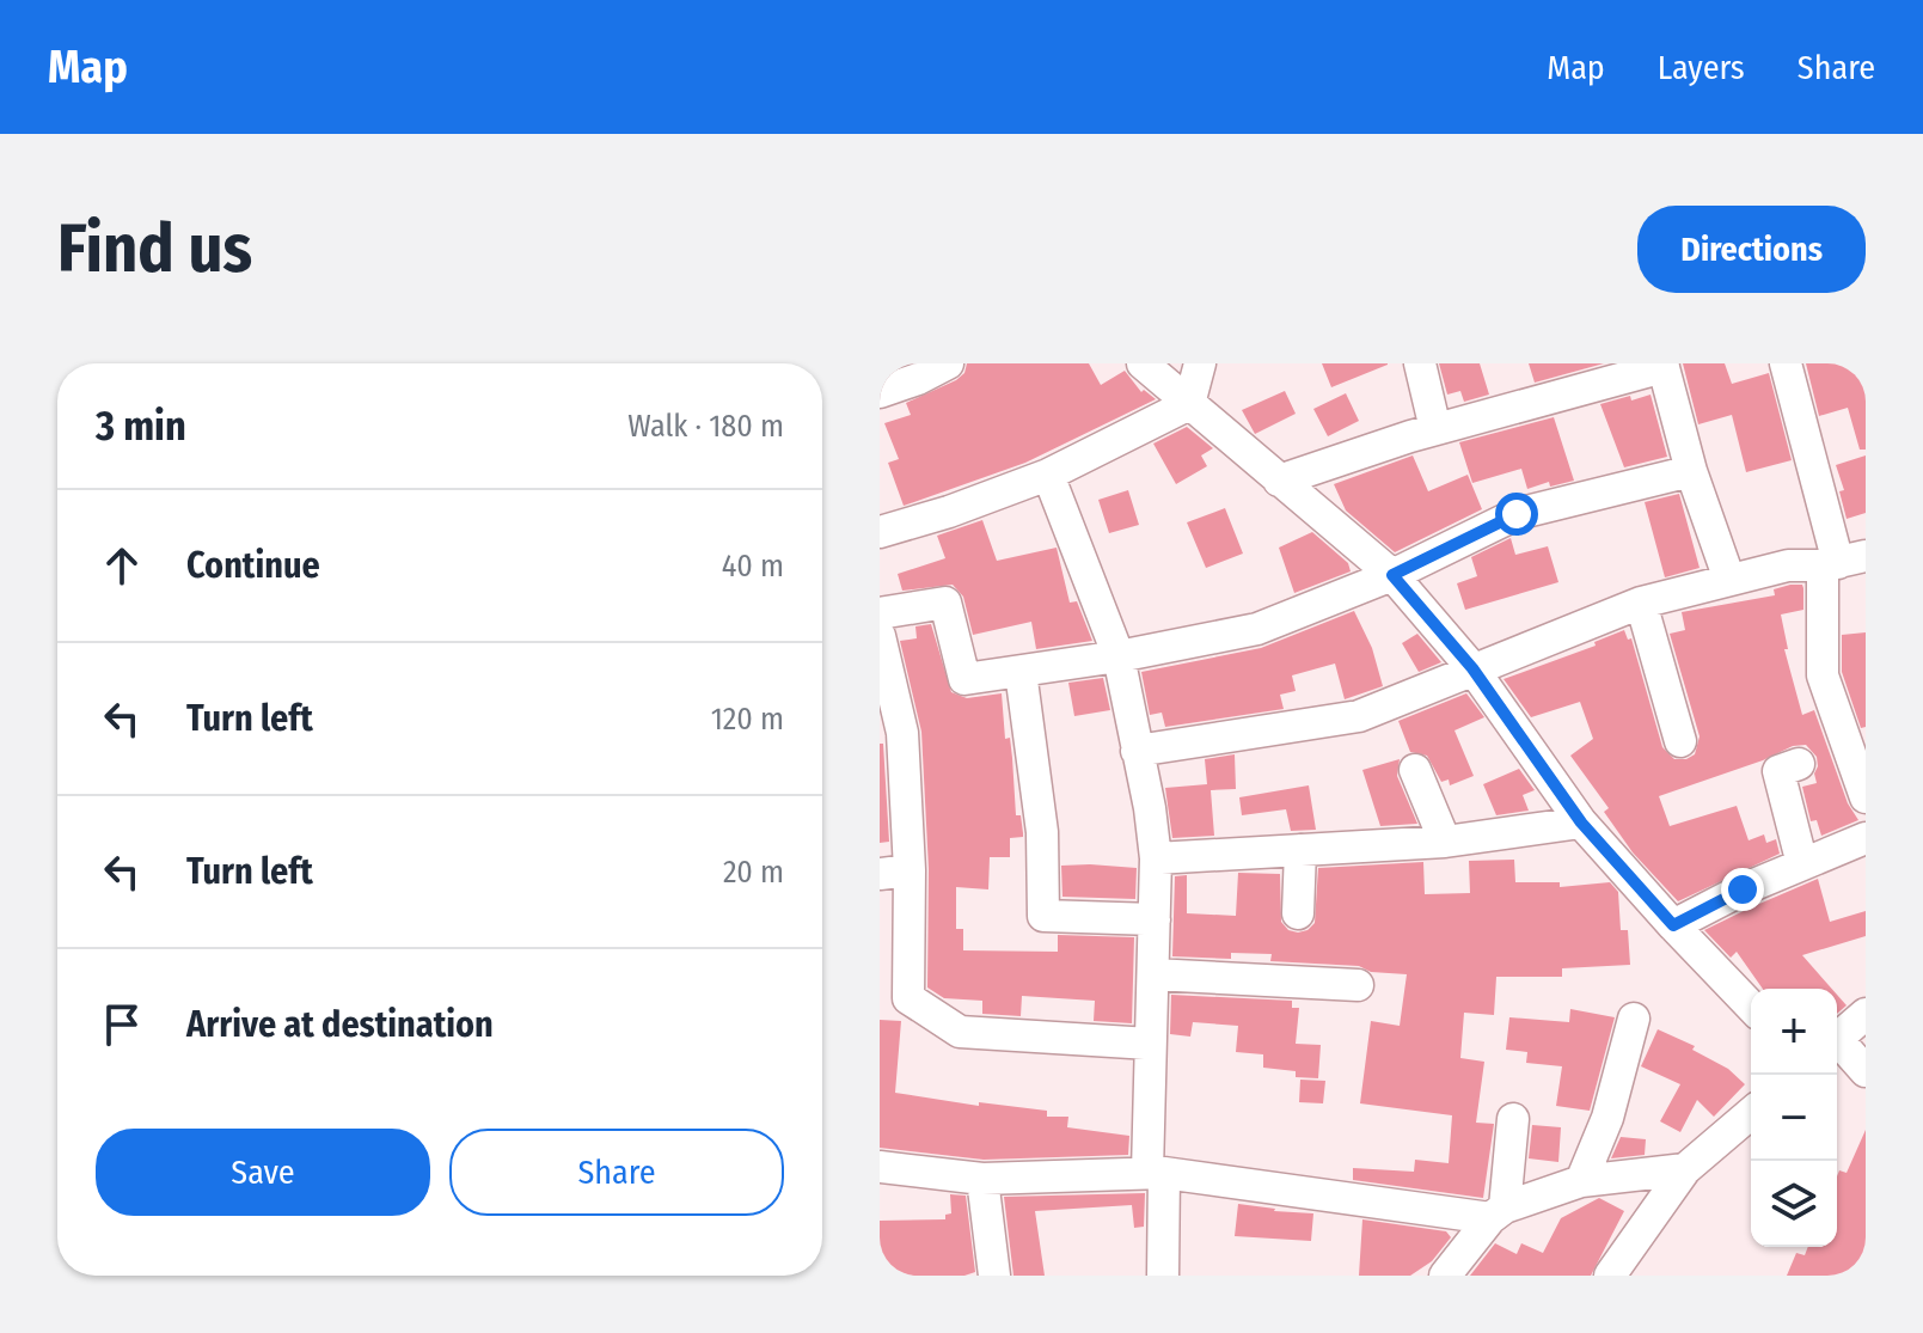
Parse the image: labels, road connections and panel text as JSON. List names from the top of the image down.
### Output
{
  "page": {
    "header": "Map",
    "nav": ["Map", "Layers", "Share"],
    "buttons": [
      "Directions",
      ["Save", "Share"]
    ],
    "title": "Find us",
    "heading": ["3 min", "Walk · 180 m"],
    "list": [
      ["Continue", "40 m"],
      ["Turn left", "120 m"],
      ["Turn left", "20 m"],
      "Arrive at destination"
    ],
    "map_buttons": ["+", "−"]
  }
}
